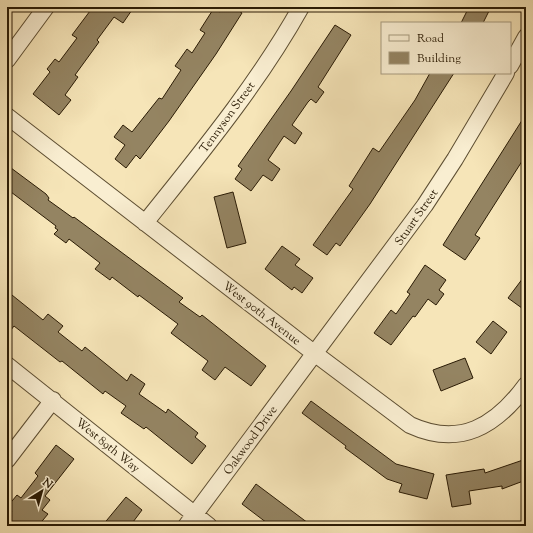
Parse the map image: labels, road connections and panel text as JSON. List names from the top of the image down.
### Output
{
  "streets": {
    "street": [
      "Tennyson Street",
      "Stuart Street",
      "West 90th Avenue",
      "Oakwood Drive",
      "West 89th Way"
    ]
  },
  "crossings": [
    ["Tennyson Street", "West 90th Avenue"],
    ["Stuart Street", "West 90th Avenue"],
    ["Stuart Street", "Oakwood Drive"],
    ["West 90th Avenue", "Oakwood Drive"],
    ["Oakwood Drive", "West 89th Way"]
  ],
  "legend": ["Road", "Building"],
  "north": "top right"
}
